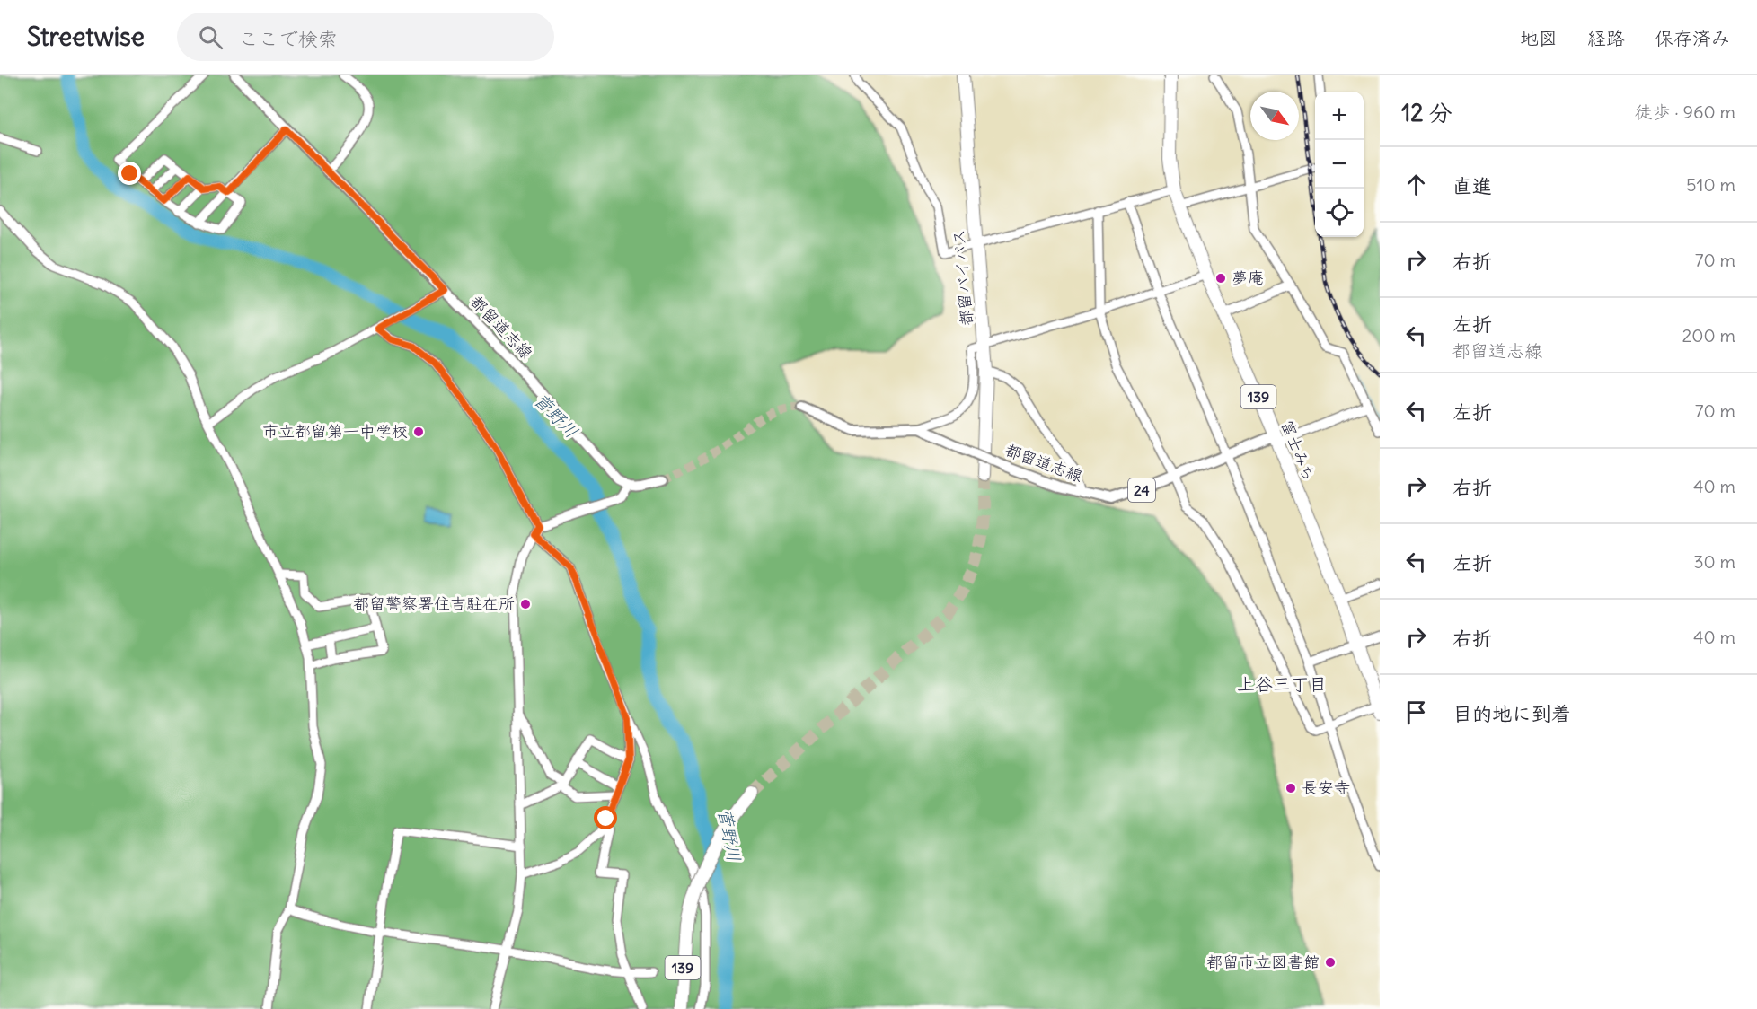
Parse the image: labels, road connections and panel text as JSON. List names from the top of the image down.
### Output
{
  "streets": {
    "highway": ["都留バイパス", "139", "富士みち"],
    "main road": ["都留道志線", "24"]
  },
  "crossings": [
    ["都留道志線", "富士みち"]
  ],
  "districts": ["上谷三丁目"],
  "water": ["菅野川"],
  "places": [
    "夢庵",
    "市立都留第一中学校",
    "都留警察署住吉駐在所",
    "長安寺",
    "都留市立図書館"
  ],
  "north": "bottom right",
  "page": {
    "header": "Streetwise",
    "search": "ここで検索",
    "nav": ["地図", "経路", "保存済み"],
    "heading": ["12 分", "徒歩 · 960 m"],
    "map_buttons": ["+", "−"],
    "list": [
      ["直進", "510 m"],
      ["右折", "70 m"],
      ["左折", "都留道志線", "200 m"],
      ["左折", "70 m"],
      ["右折", "40 m"],
      ["左折", "30 m"],
      ["右折", "40 m"],
      "目的地に到着"
    ]
  }
}
